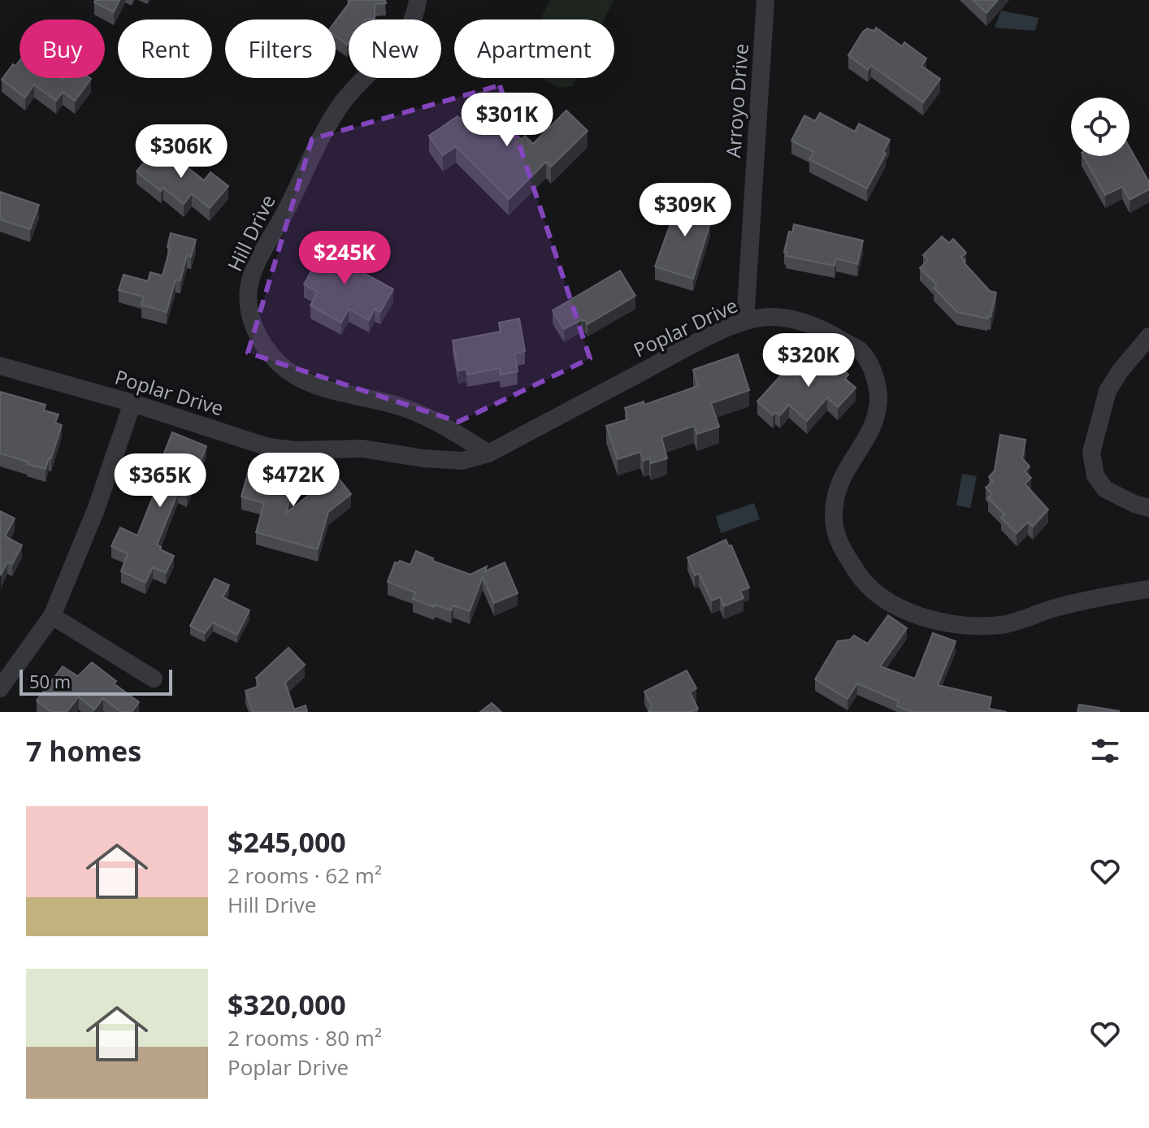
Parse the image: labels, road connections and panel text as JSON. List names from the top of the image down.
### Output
{
  "streets": {
    "street": ["Arroyo Drive", "Hill Drive", "Poplar Drive"]
  },
  "crossings": [
    ["Arroyo Drive", "Poplar Drive"],
    ["Hill Drive", "Poplar Drive"]
  ],
  "scale_bar": "50 m",
  "page": {
    "chip": [
      "Buy",
      "Rent",
      "Filters",
      "New",
      "Apartment"
    ],
    "price": [
      "$301K",
      "$306K",
      "$309K",
      "$245K",
      "$320K",
      "$472K",
      "$365K"
    ],
    "scale": "50 m",
    "heading": "7 homes",
    "list": [
      {
        "name": "$245,000",
        "note": "2 rooms · 62 m² · Hill Drive"
      },
      {
        "name": "$320,000",
        "note": "2 rooms · 80 m² · Poplar Drive"
      }
    ]
  }
}
